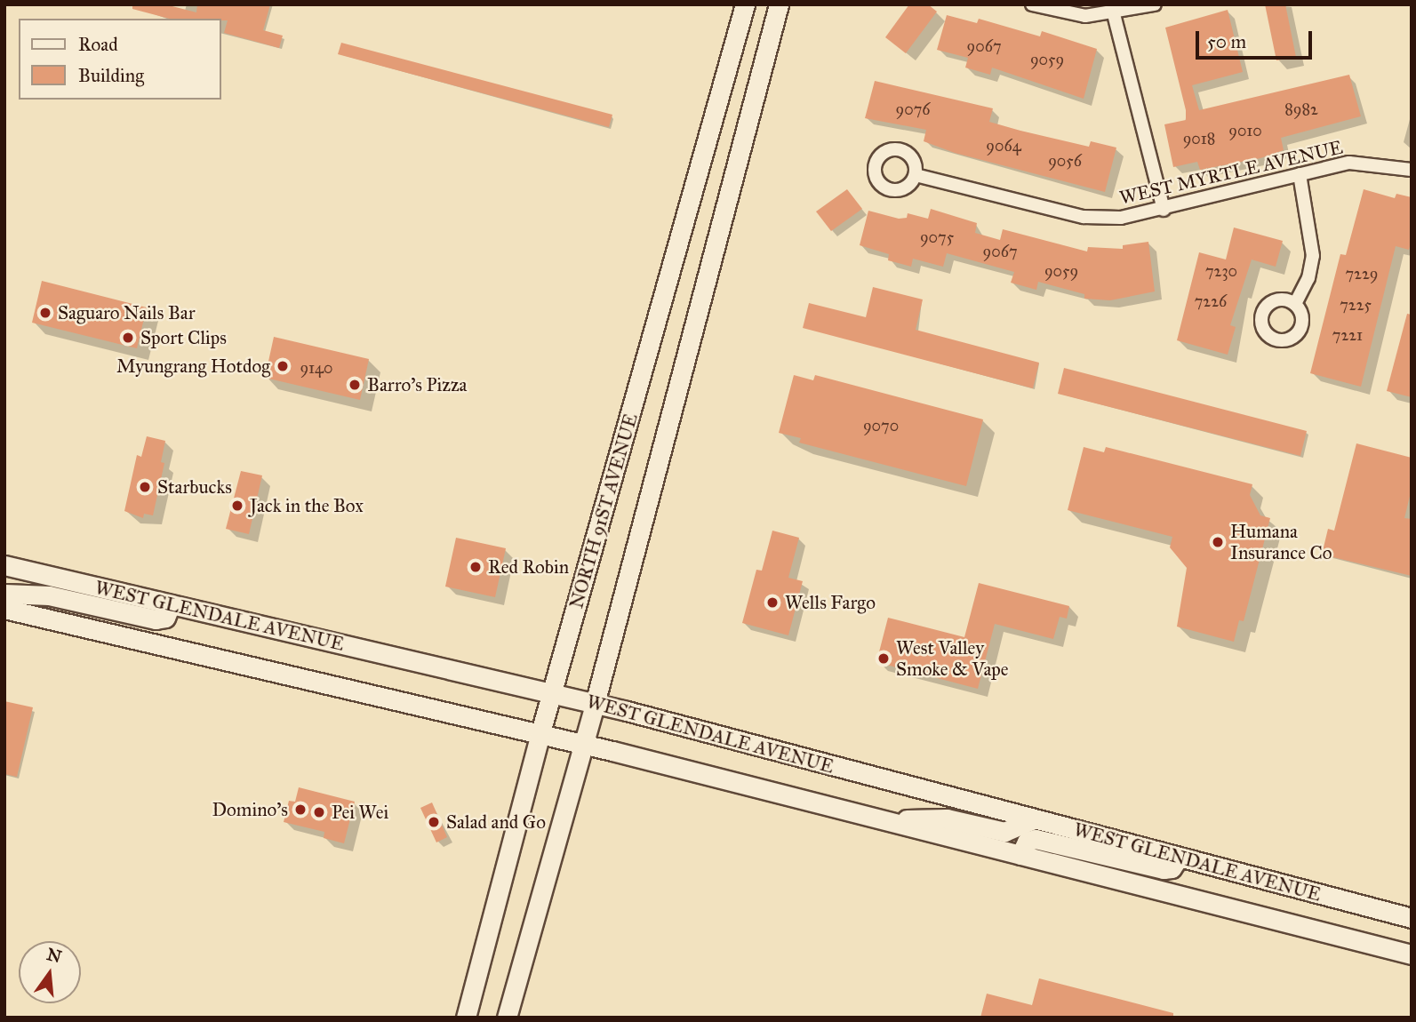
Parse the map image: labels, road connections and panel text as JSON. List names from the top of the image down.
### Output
{
  "streets": {
    "main road": ["NORTH 91ST AVENUE", "WEST GLENDALE AVENUE"],
    "street": ["WEST MYRTLE AVENUE"]
  },
  "crossings": [
    ["NORTH 91ST AVENUE", "WEST GLENDALE AVENUE"]
  ],
  "places": [
    "Saguaro Nails Bar",
    "Sport Clips",
    "Myungrang Hotdog",
    "Barro's Pizza",
    "Starbucks",
    "Jack in the Box",
    "Humana Insurance Co",
    "Red Robin",
    "Wells Fargo",
    "West Valley Smoke & Vape",
    "Domino’s",
    "Pei Wei",
    "Salad and Go"
  ],
  "house_numbers": [
    "9067",
    "9059",
    "9076",
    "8982",
    "9010",
    "9018",
    "9064",
    "9056",
    "9075",
    "9067",
    "9059",
    "7230",
    "7229",
    "7226",
    "7225",
    "7221",
    "9140",
    "9070"
  ],
  "legend": ["Road", "Building"],
  "scale_bar": "50 m",
  "north": "top"
}
